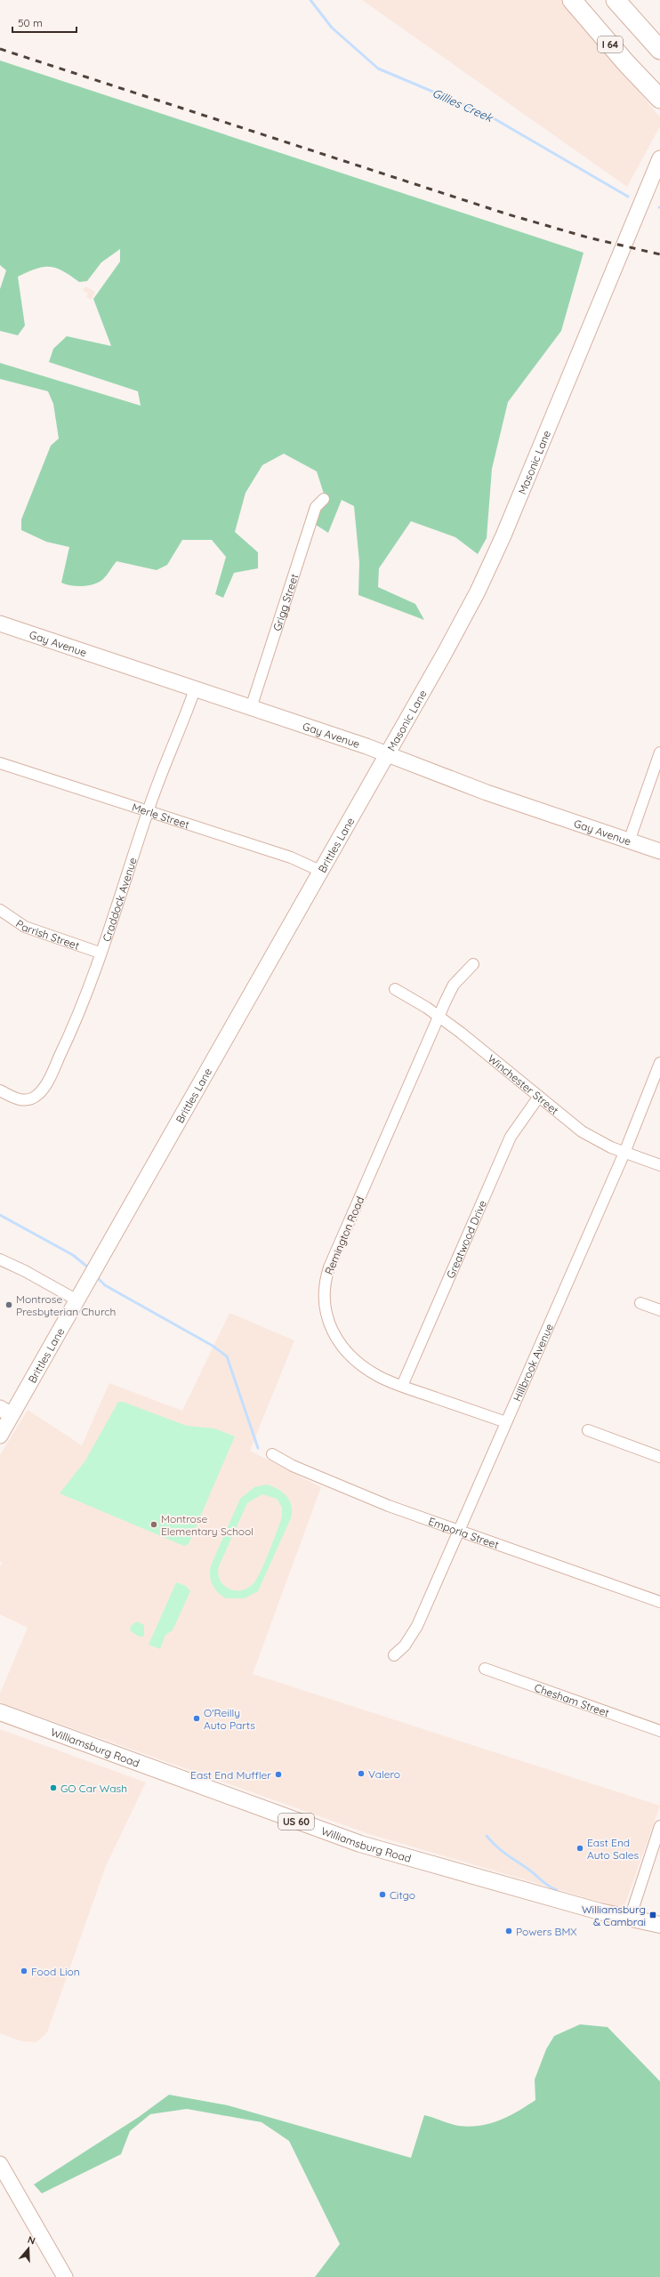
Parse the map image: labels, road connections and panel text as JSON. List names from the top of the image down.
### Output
{
  "streets": {
    "highway": ["I 64"],
    "main road": [
      "Masonic Lane",
      "Gay Avenue",
      "Brittles Lane",
      "Williamsburg Road",
      "US 60"
    ],
    "street": [
      "Grigg Street",
      "Merle Street",
      "Craddock Avenue",
      "Parrish Street",
      "Winchester Street",
      "Remington Road",
      "Greatwood Drive",
      "Hillbrook Avenue",
      "Emporia Street",
      "Chesham Street"
    ]
  },
  "crossings": [
    ["Masonic Lane", "Gay Avenue"],
    ["Masonic Lane", "Brittles Lane"],
    ["Grigg Street", "Gay Avenue"],
    ["Gay Avenue", "Brittles Lane"],
    ["Gay Avenue", "Craddock Avenue"],
    ["Merle Street", "Brittles Lane"],
    ["Merle Street", "Craddock Avenue"],
    ["Craddock Avenue", "Parrish Street"],
    ["Winchester Street", "Remington Road"],
    ["Winchester Street", "Greatwood Drive"],
    ["Winchester Street", "Hillbrook Avenue"],
    ["Remington Road", "Greatwood Drive"],
    ["Remington Road", "Hillbrook Avenue"],
    ["Hillbrook Avenue", "Emporia Street"]
  ],
  "water": ["Gillies Creek"],
  "places": {
    "other": [
      "Montrose Presbyterian Church",
      "Montrose Elementary School",
      "O'Reilly Auto Parts",
      "Valero",
      "East End Muffler",
      "GO Car Wash",
      "East End Auto Sales",
      "Citgo",
      "Powers BMX",
      "Food Lion"
    ],
    "transit": ["Williamsburg & Cambrai"]
  },
  "scale_bar": "50 m",
  "north": "top"
}
